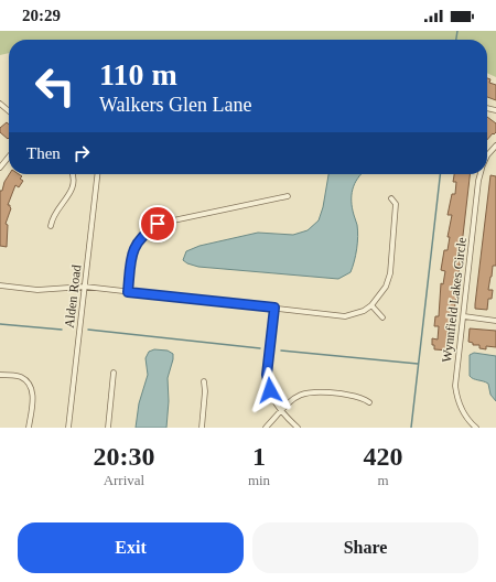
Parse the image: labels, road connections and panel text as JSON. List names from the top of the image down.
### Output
{
  "streets": {
    "street": ["Alden Road", "Wynnfield Lakes Circle"]
  },
  "page": {
    "status": "20:29",
    "turn": ["110 m", "Walkers Glen Lane"],
    "then": "Then",
    "eta": [
      "20:30",
      "Arrival",
      "1",
      "min",
      "420",
      "m"
    ],
    "buttons": ["Exit", "Share"]
  }
}
